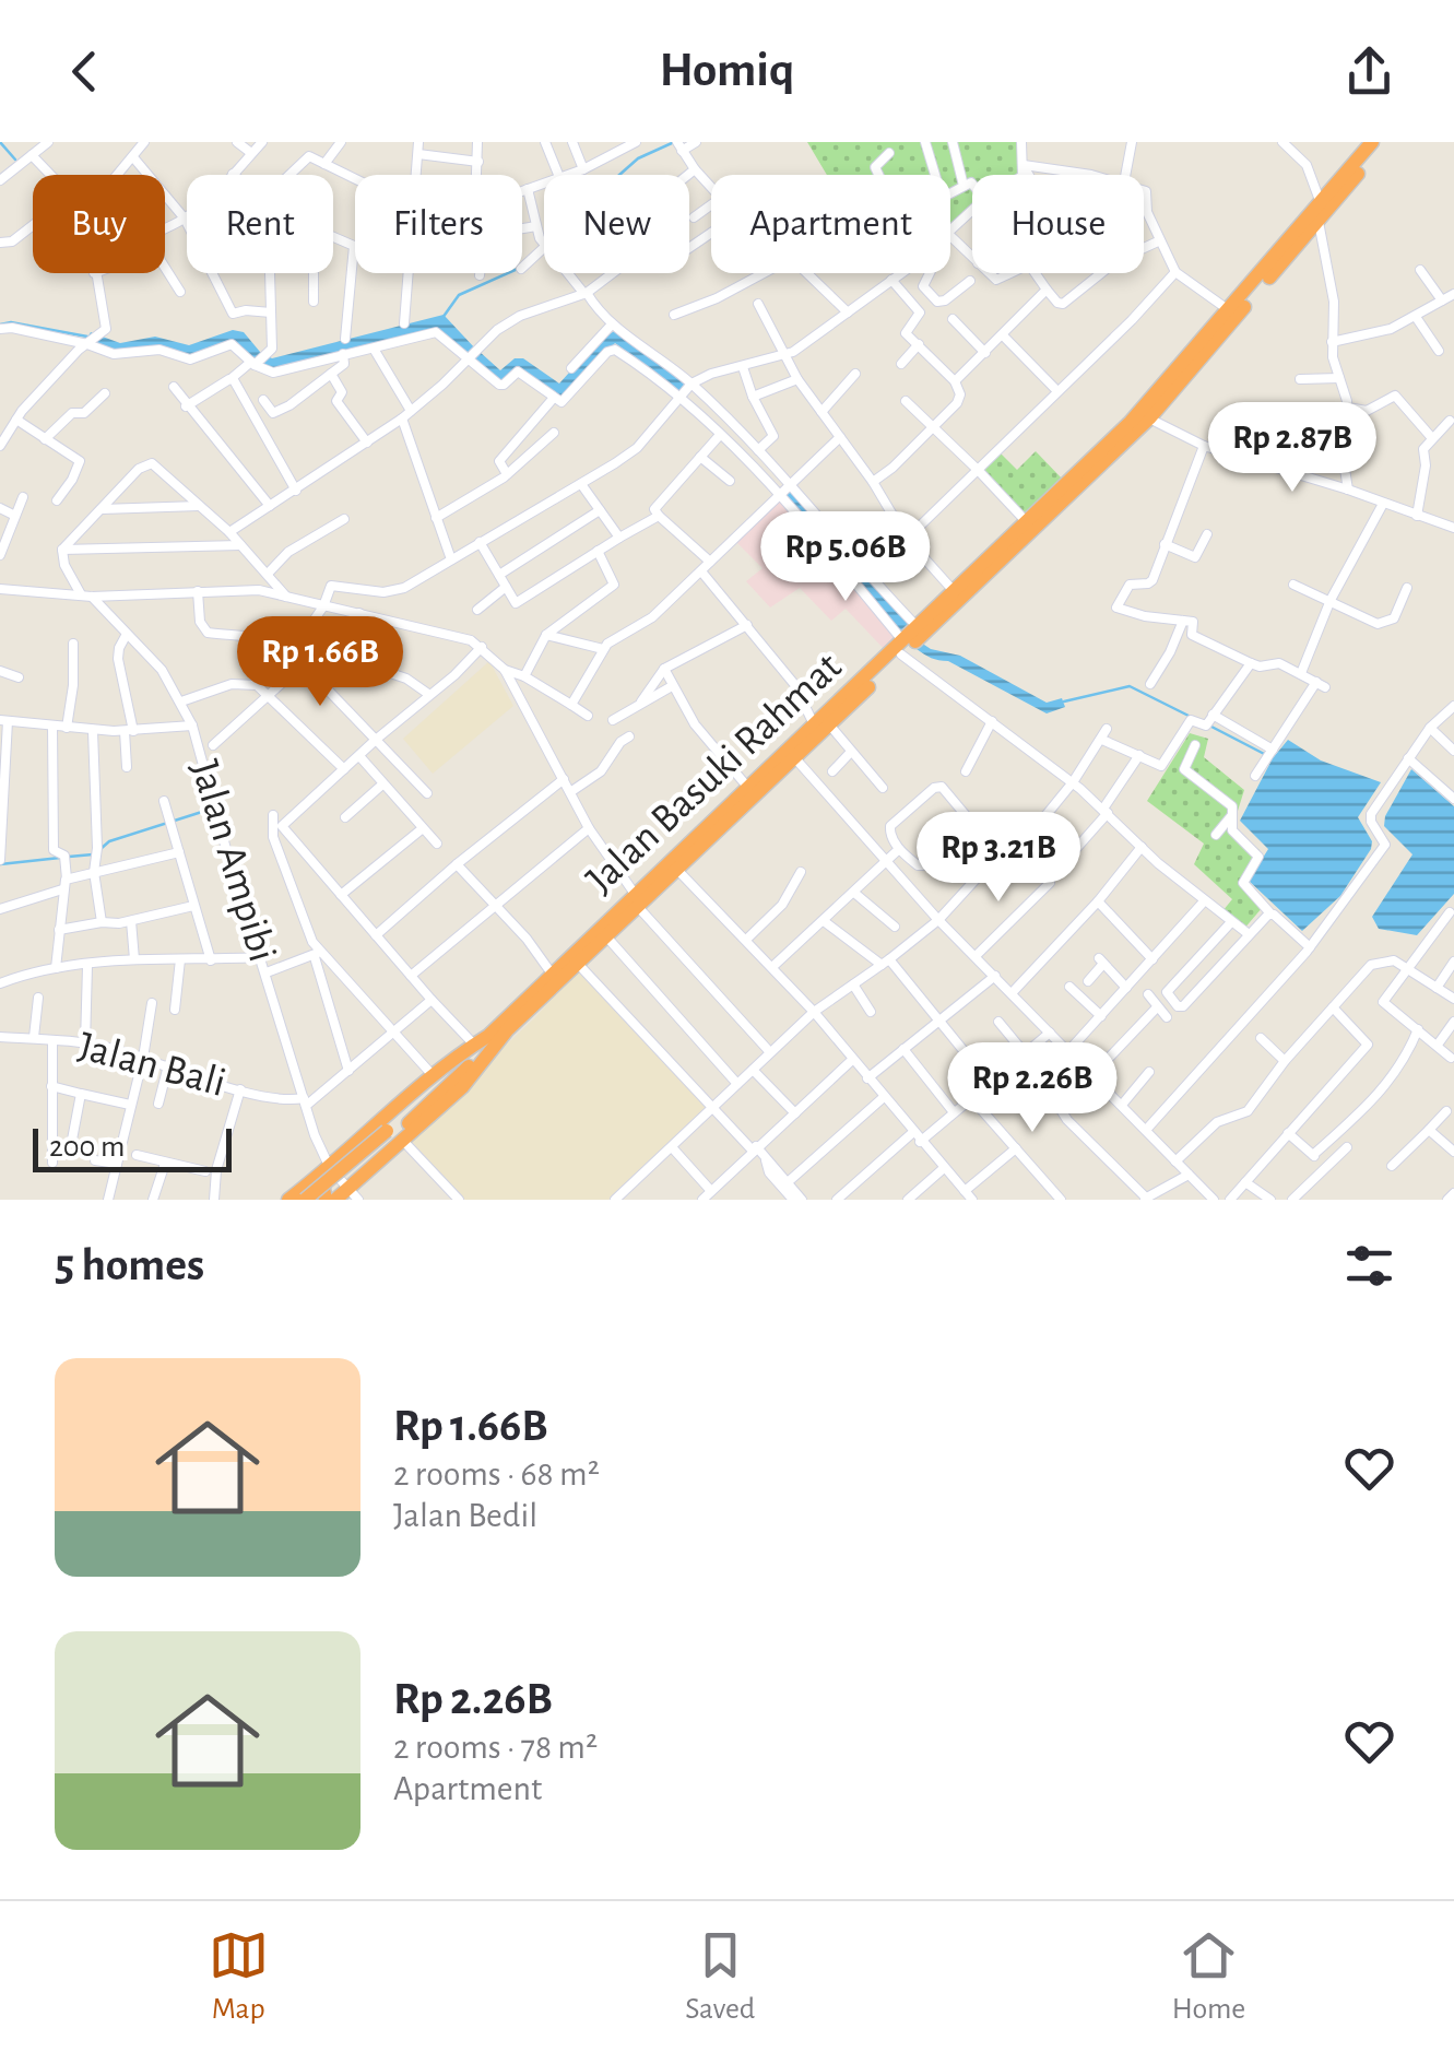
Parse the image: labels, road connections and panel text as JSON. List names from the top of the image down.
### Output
{
  "streets": {
    "highway": ["Jalan Basuki Rahmat"],
    "street": ["Jalan Ampibi", "Jalan Bali"]
  },
  "crossings": [
    ["Jalan Basuki Rahmat", "Jalan Ampibi"],
    ["Jalan Ampibi", "Jalan Bali"]
  ],
  "scale_bar": "200 m",
  "page": {
    "header": "Homiq",
    "chip": [
      "Buy",
      "Rent",
      "Filters",
      "New",
      "Apartment",
      "House"
    ],
    "price": [
      "Rp 2.87B",
      "Rp 5.06B",
      "Rp 1.66B",
      "Rp 3.21B",
      "Rp 2.26B"
    ],
    "scale": "200 m",
    "heading": "5 homes",
    "list": [
      {
        "name": "Rp 1.66B",
        "note": "2 rooms · 68 m² · Jalan Bedil"
      },
      {
        "name": "Rp 2.26B",
        "note": "2 rooms · 78 m² · Apartment"
      }
    ],
    "tabs": ["Map", "Saved", "Home"]
  }
}
